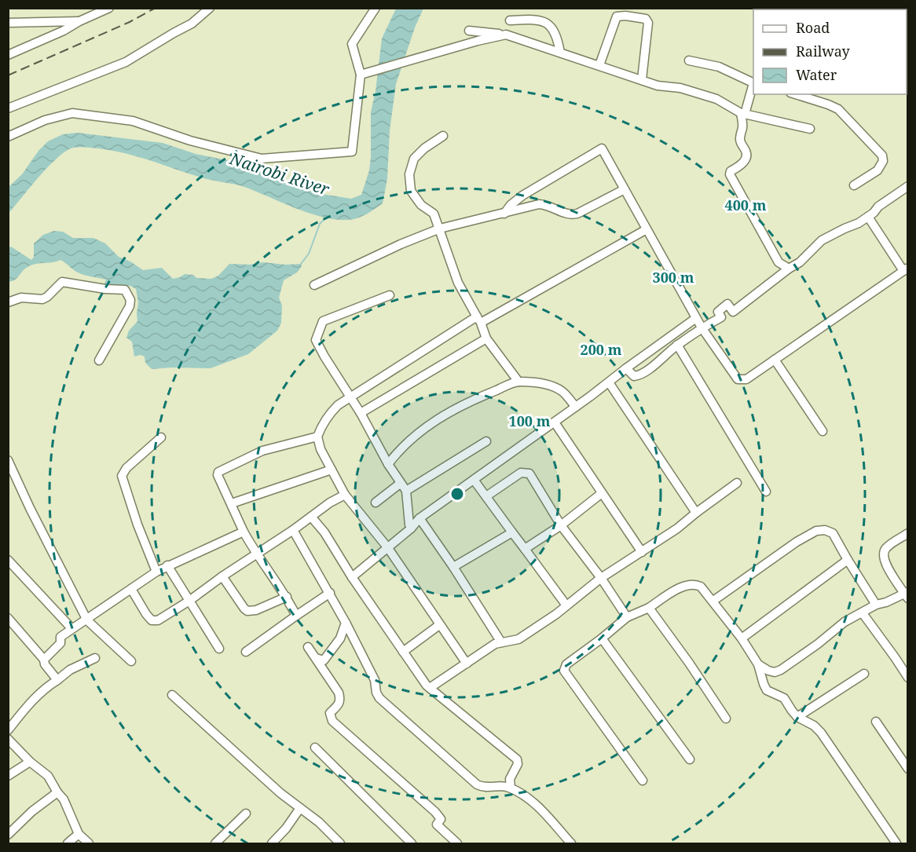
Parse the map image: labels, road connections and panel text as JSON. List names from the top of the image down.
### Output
{
  "water": ["Nairobi River"],
  "legend": ["Road", "Railway", "Water"],
  "rings": [
    "400 m",
    "300 m",
    "200 m",
    "100 m"
  ]
}
